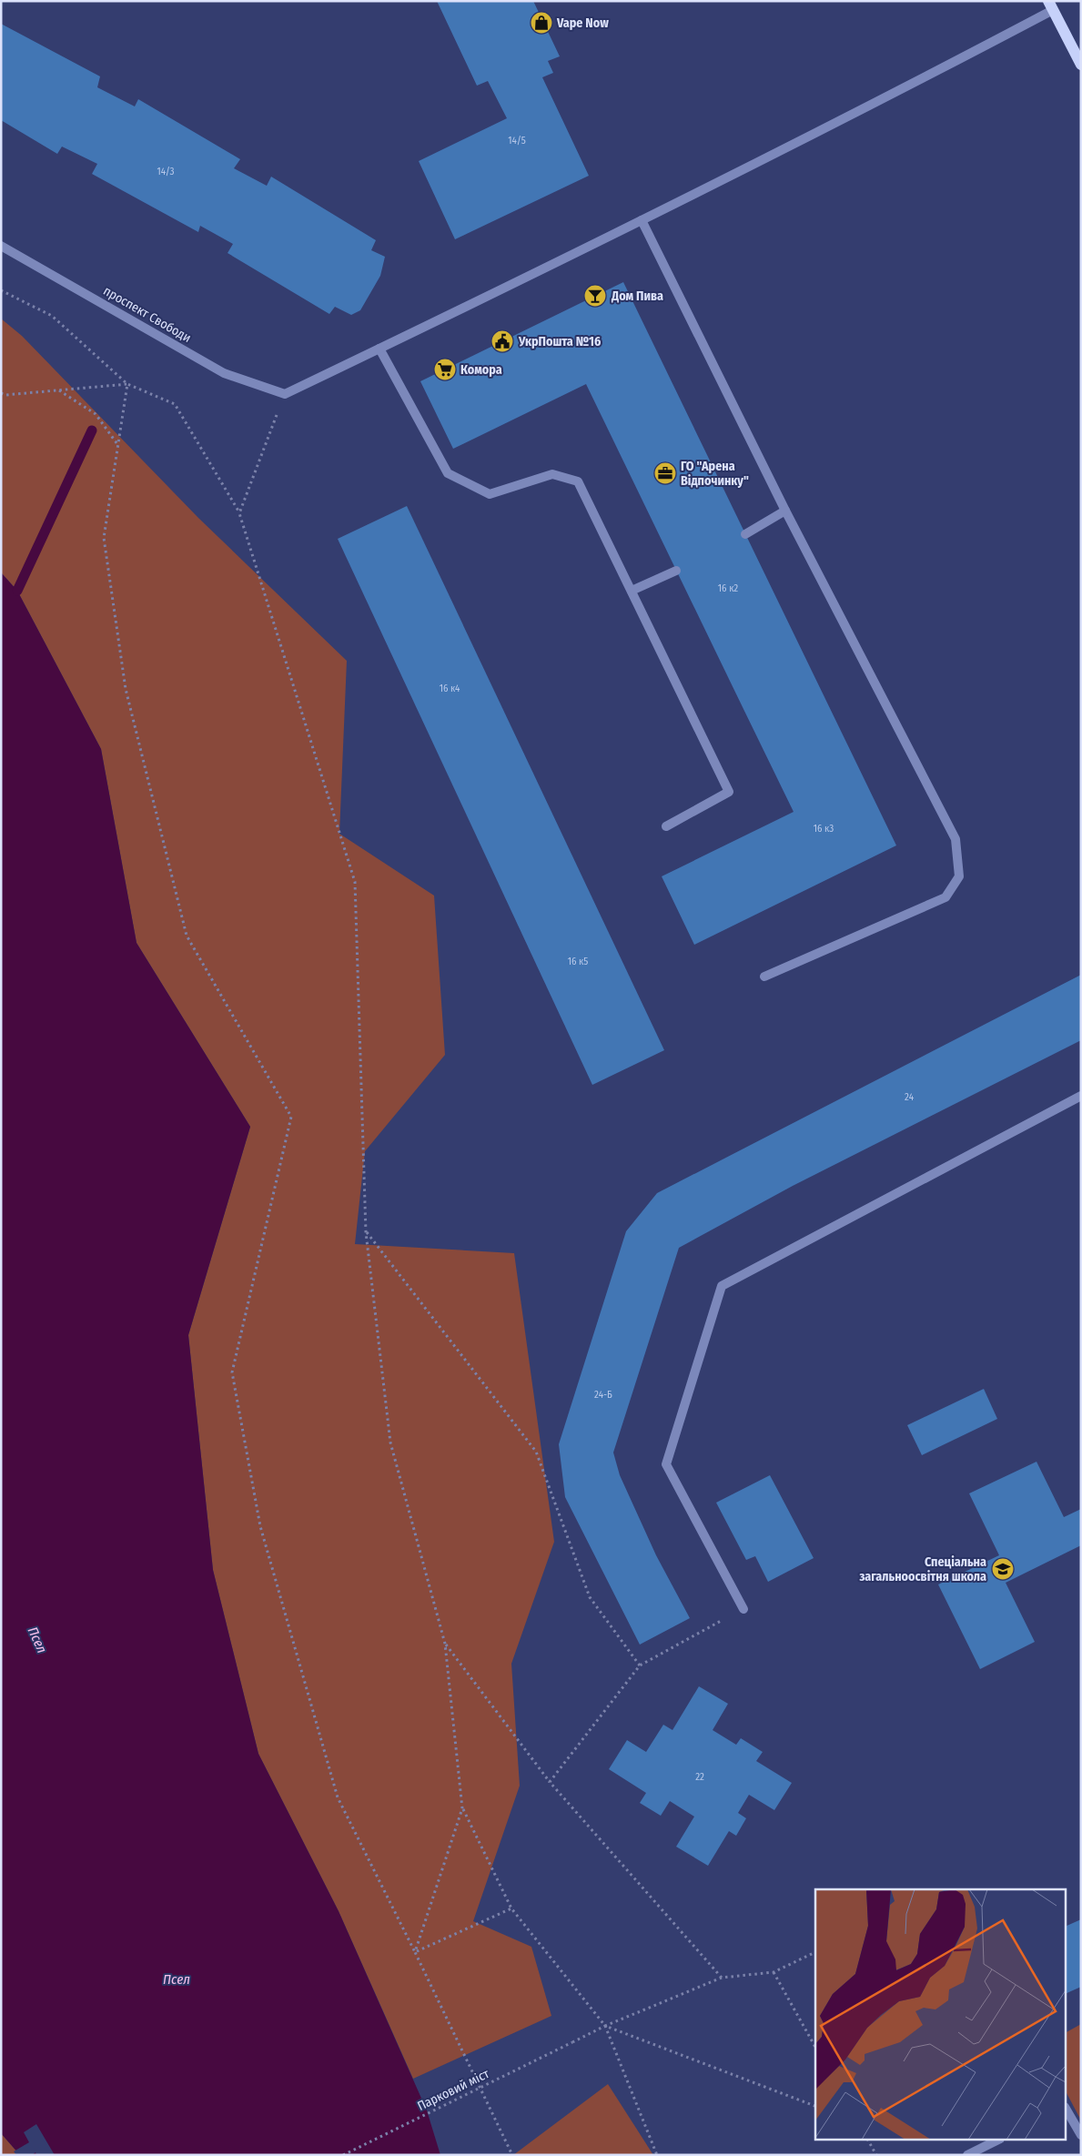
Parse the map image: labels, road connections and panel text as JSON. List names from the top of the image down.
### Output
{
  "streets": {
    "street": ["проспект Свободи"],
    "path": ["Парковий міст"]
  },
  "water": ["Псел"],
  "places": {
    "shop": ["Vape Now"],
    "bar": ["Дом Пива"],
    "public building": ["УкрПошта №16"],
    "supermarket": ["Комора"],
    "office": ["ГО \"Арена Відпочинку\""],
    "school or university": ["Спеціальна загальноосвітня школа"]
  },
  "house_numbers": [
    "14/5",
    "14/3",
    "16 к2",
    "16 к4",
    "16 к3",
    "16 к5",
    "24",
    "24-Б",
    "22"
  ]
}
